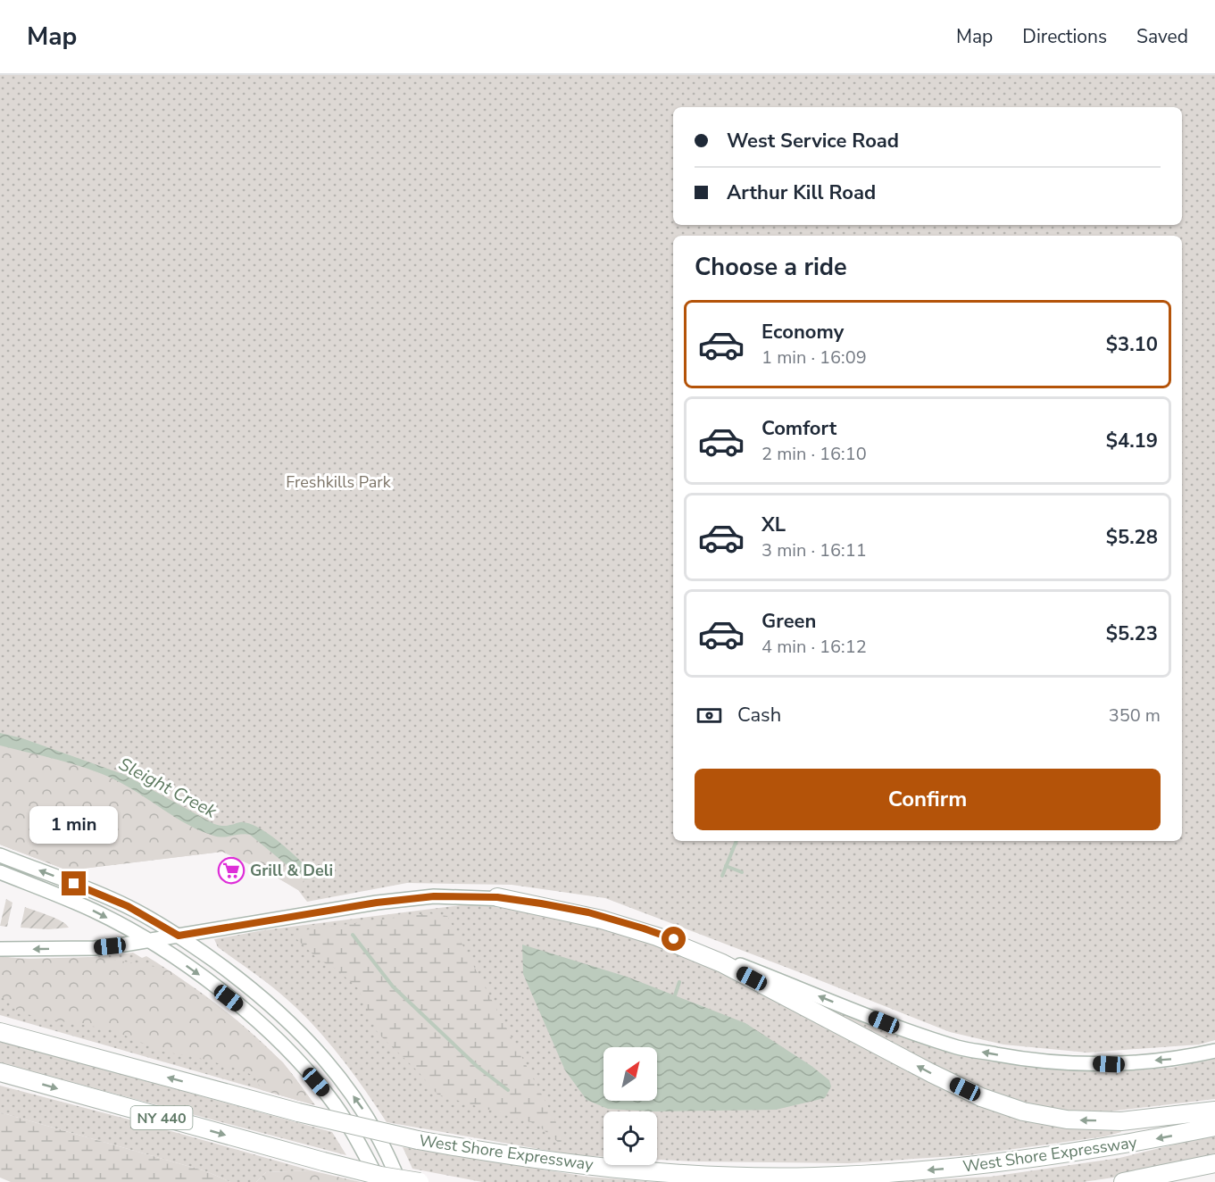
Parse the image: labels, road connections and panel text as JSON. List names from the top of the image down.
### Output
{
  "streets": {
    "highway": ["NY 440", "West Shore Expressway"]
  },
  "water": ["Sleight Creek"],
  "parks": ["Freshkills Park"],
  "places": {
    "supermarket": ["Grill & Deli"]
  },
  "north": "top right",
  "page": {
    "header": "Map",
    "nav": ["Map", "Directions", "Saved"],
    "banner": ["West Service Road", "Arthur Kill Road"],
    "heading": "Choose a ride",
    "list": [
      {
        "name": "Economy",
        "note": "1 min · 16:09",
        "value": "$3.10"
      },
      {
        "name": "Comfort",
        "note": "2 min · 16:10",
        "value": "$4.19"
      },
      {
        "name": "XL",
        "note": "3 min · 16:11",
        "value": "$5.28"
      },
      {
        "name": "Green",
        "note": "4 min · 16:12",
        "value": "$5.23"
      }
    ],
    "pay": ["Cash", "350 m"],
    "buttons": "Confirm",
    "bubble": "1 min"
  }
}
